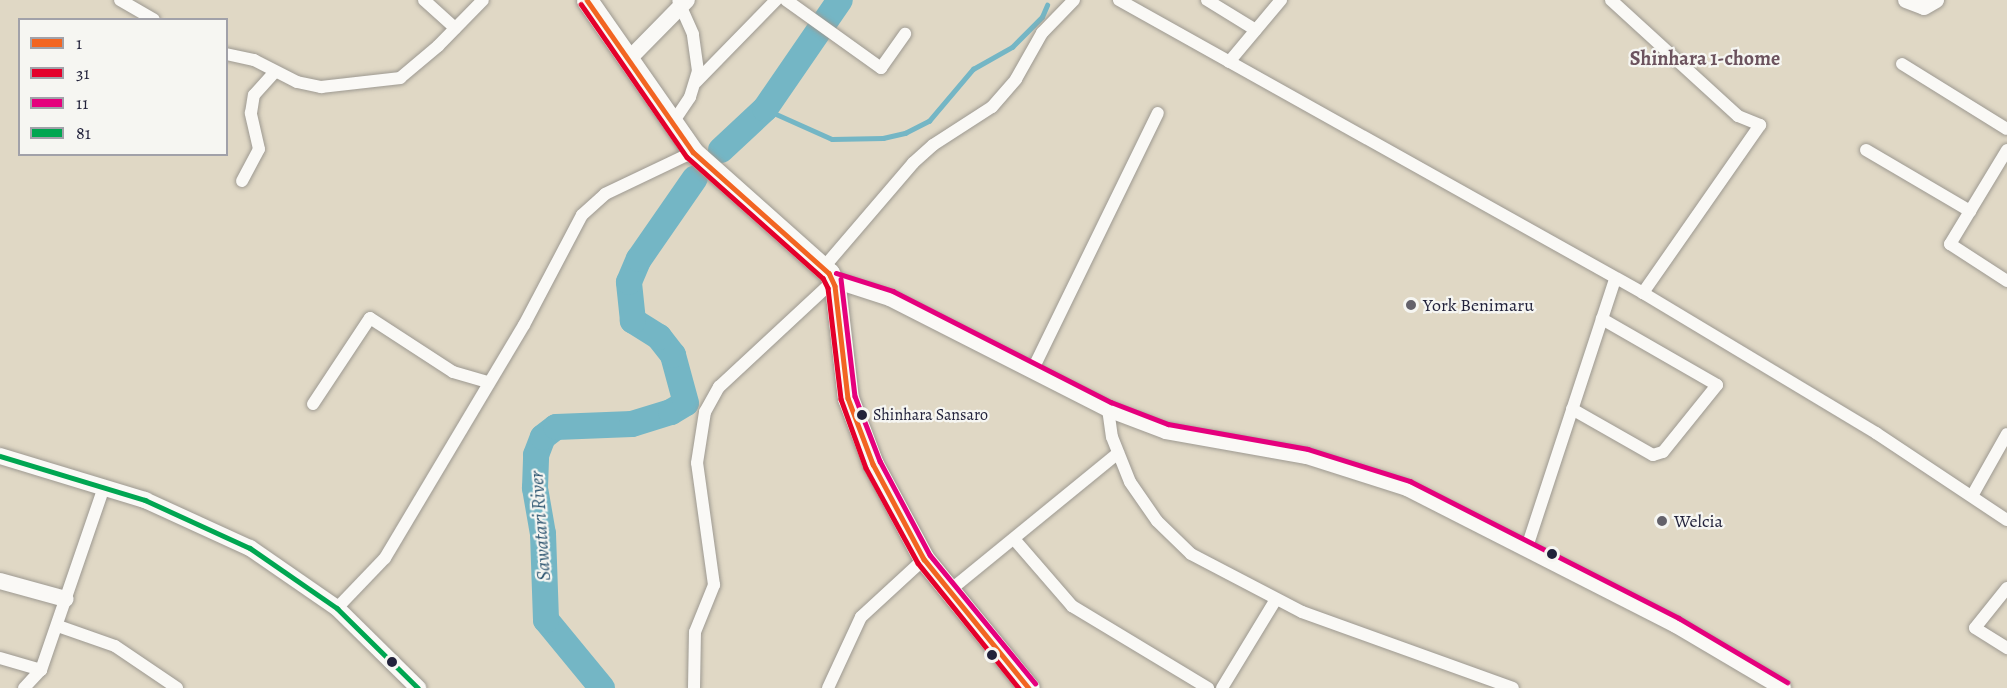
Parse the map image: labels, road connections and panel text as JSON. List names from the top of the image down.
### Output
{
  "districts": ["Shinhara 1-chome"],
  "water": ["Sawatari River"],
  "places": ["York Benimaru", "Shinhara Sansaro", "Welcia"],
  "lines": [
    "transit line 1",
    "transit line 31",
    "transit line 11",
    "transit line 81"
  ],
  "legend": [
    "1",
    "31",
    "11",
    "81"
  ]
}
